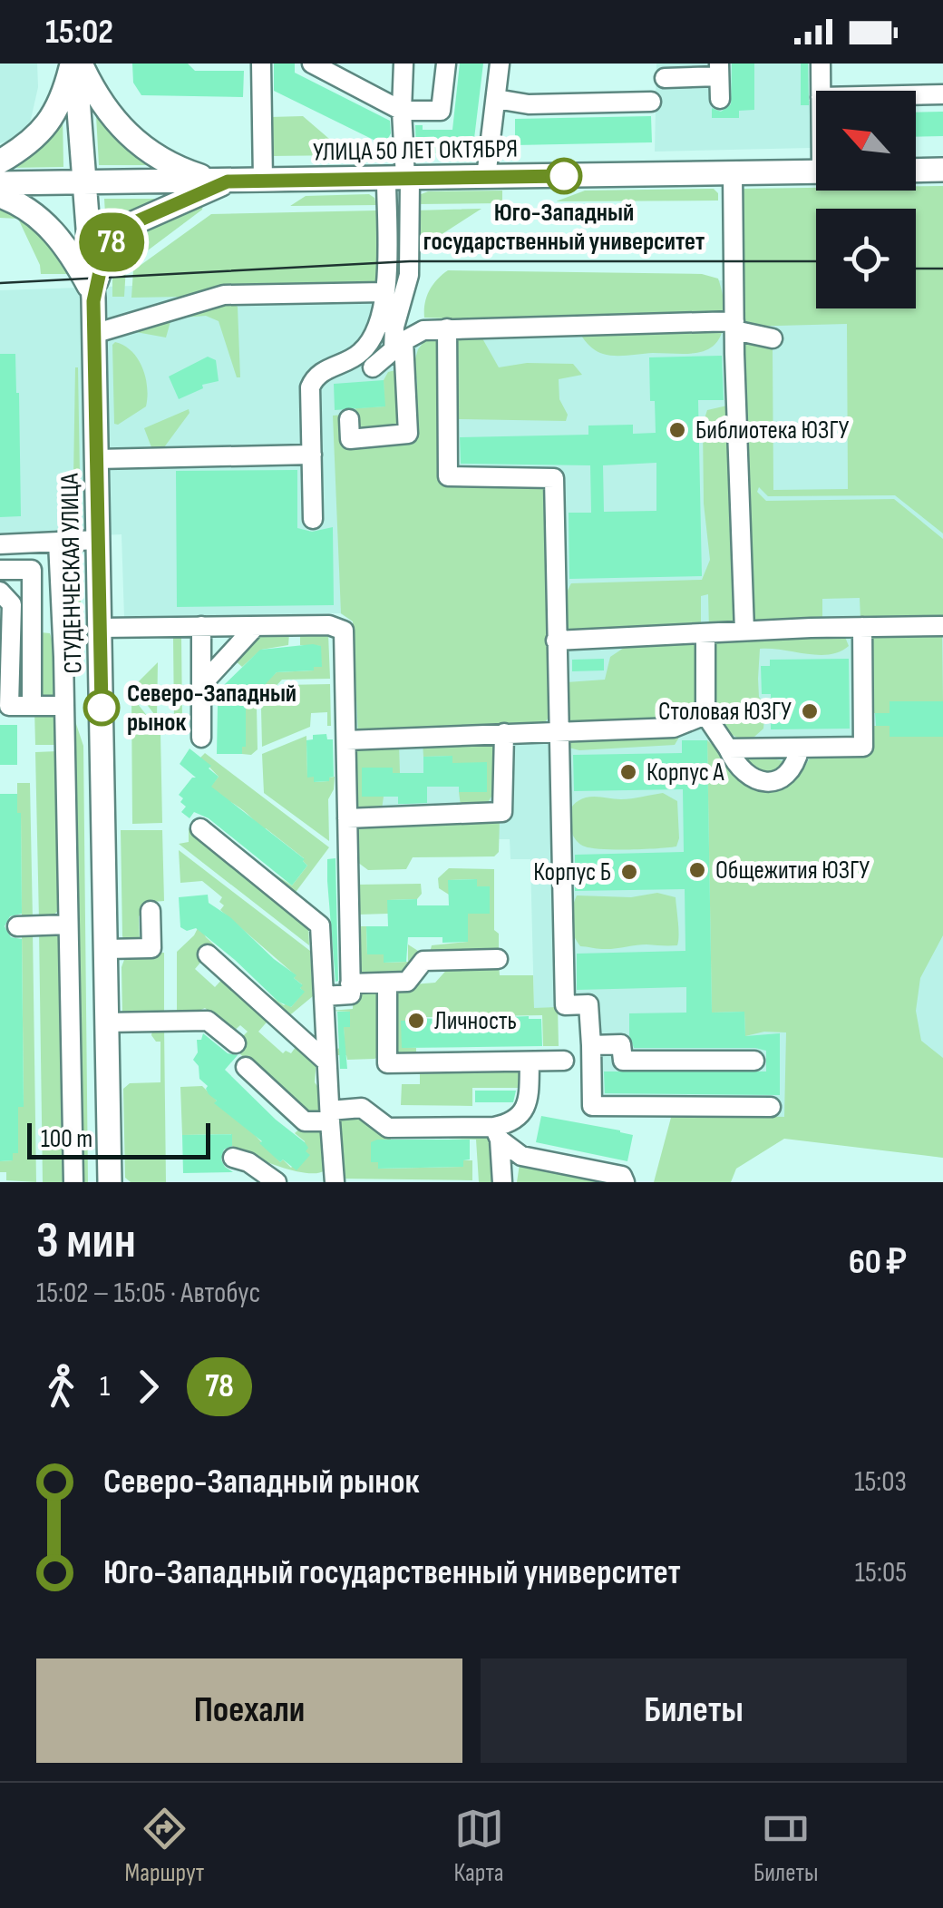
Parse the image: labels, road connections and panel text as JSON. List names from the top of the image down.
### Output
{
  "streets": {
    "main road": ["УЛИЦА 50 ЛЕТ ОКТЯБРЯ", "СТУДЕНЧЕСКАЯ УЛИЦА"]
  },
  "crossings": [
    ["УЛИЦА 50 ЛЕТ ОКТЯБРЯ", "СТУДЕНЧЕСКАЯ УЛИЦА"]
  ],
  "places": [
    "Юго-Западный государственный университет",
    "Библиотека ЮЗГУ",
    "Северо-Западный рынок",
    "Столовая ЮЗГУ",
    "Корпус А",
    "Общежития ЮЗГУ",
    "Корпус Б",
    "Личность"
  ],
  "lines": ["bus line 78"],
  "scale_bar": "100 m",
  "north": "top left",
  "page": {
    "status": "15:02",
    "on_map": "78",
    "scale": "100 m",
    "heading": ["3 мин", "15:02 – 15:05 · Автобус", "60 ₽"],
    "legs": ["1", "78"],
    "list": [
      {
        "name": "Северо-Западный рынок",
        "value": "15:03"
      },
      {
        "name": "Юго-Западный государственный университет",
        "value": "15:05"
      }
    ],
    "buttons": ["Поехали", "Билеты"],
    "tabs": ["Маршрут", "Карта", "Билеты"]
  }
}
